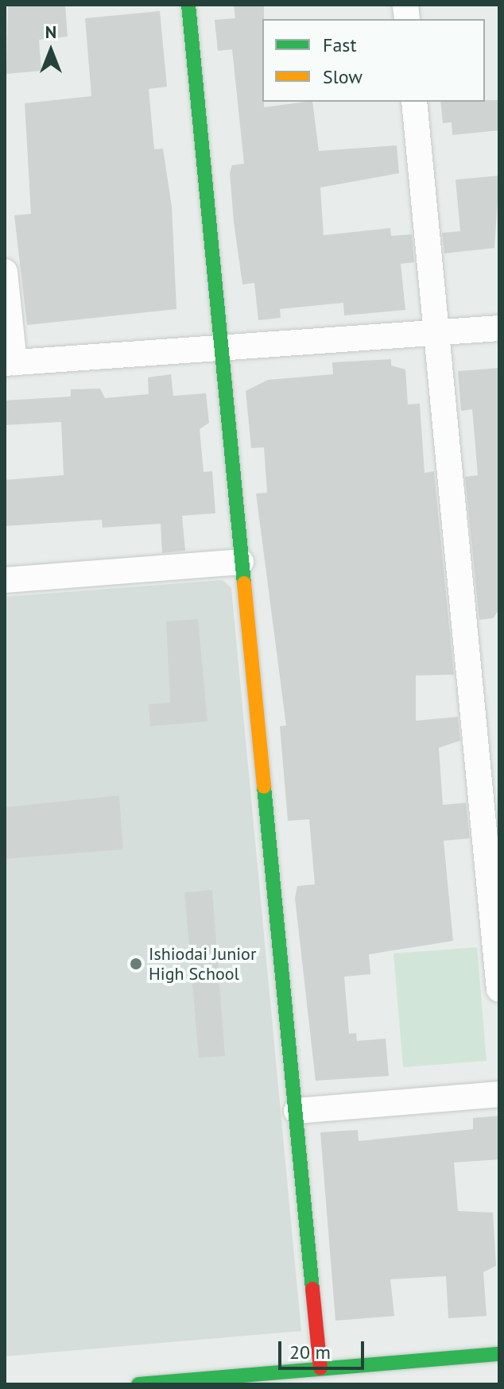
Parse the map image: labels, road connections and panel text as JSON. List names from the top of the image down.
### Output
{
  "places": ["Ishiodai Junior High School"],
  "legend": ["Fast", "Slow"],
  "scale_bar": "20 m",
  "north": "top"
}
